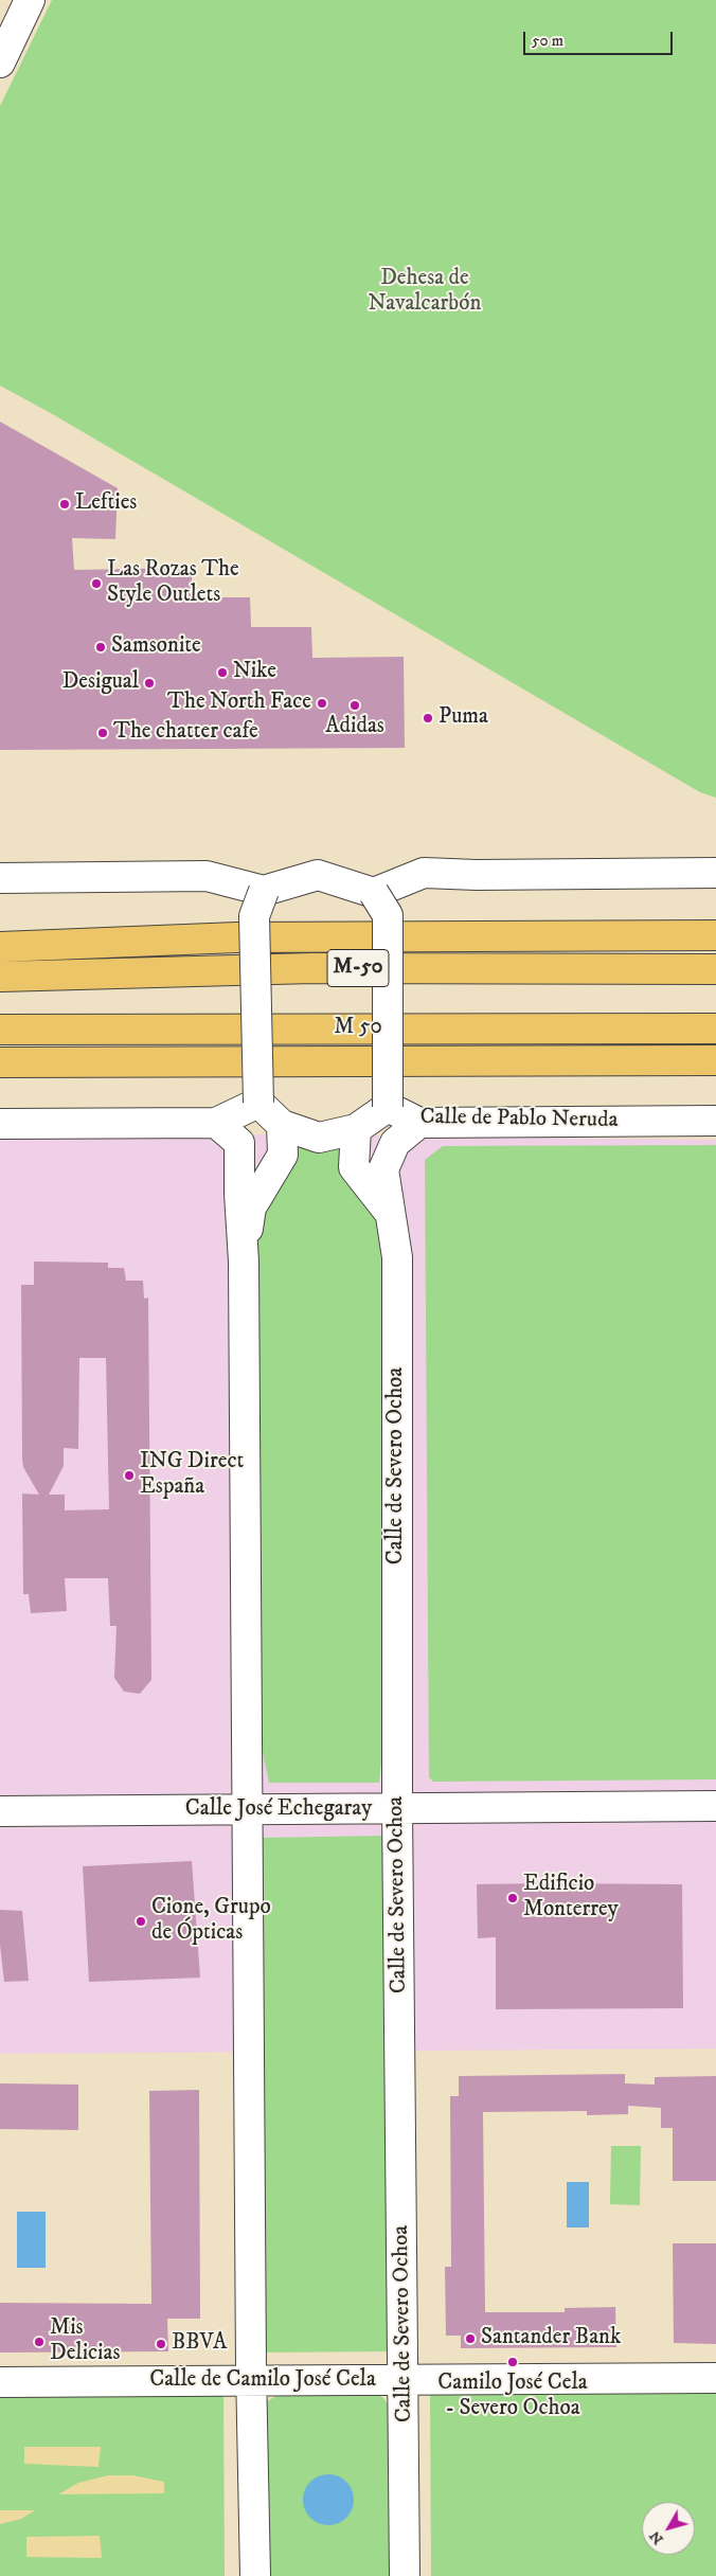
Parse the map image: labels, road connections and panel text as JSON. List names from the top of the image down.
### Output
{
  "streets": {
    "highway": ["M-50", "M 50"],
    "street": [
      "Calle de Pablo Neruda",
      "Calle de Severo Ochoa",
      "Calle José Echegaray",
      "Calle de Camilo José Cela"
    ]
  },
  "crossings": [
    ["Calle de Pablo Neruda", "Calle de Severo Ochoa"],
    ["Calle de Severo Ochoa", "Calle José Echegaray"],
    ["Calle de Severo Ochoa", "Calle de Camilo José Cela"]
  ],
  "parks": ["Dehesa de Navalcarbón"],
  "places": [
    "Lefties",
    "Las Rozas The Style Outlets",
    "Samsonite",
    "Nike",
    "Desigual",
    "The North Face",
    "Adidas",
    "Puma",
    "The chatter cafe",
    "ING Direct España",
    "Edificio Monterrey",
    "Cione, Grupo de Ópticas",
    "Santander Bank",
    "Mis Delicias",
    "BBVA",
    "Camilo José Cela - Severo Ochoa"
  ],
  "scale_bar": "50 m",
  "north": "bottom left"
}
